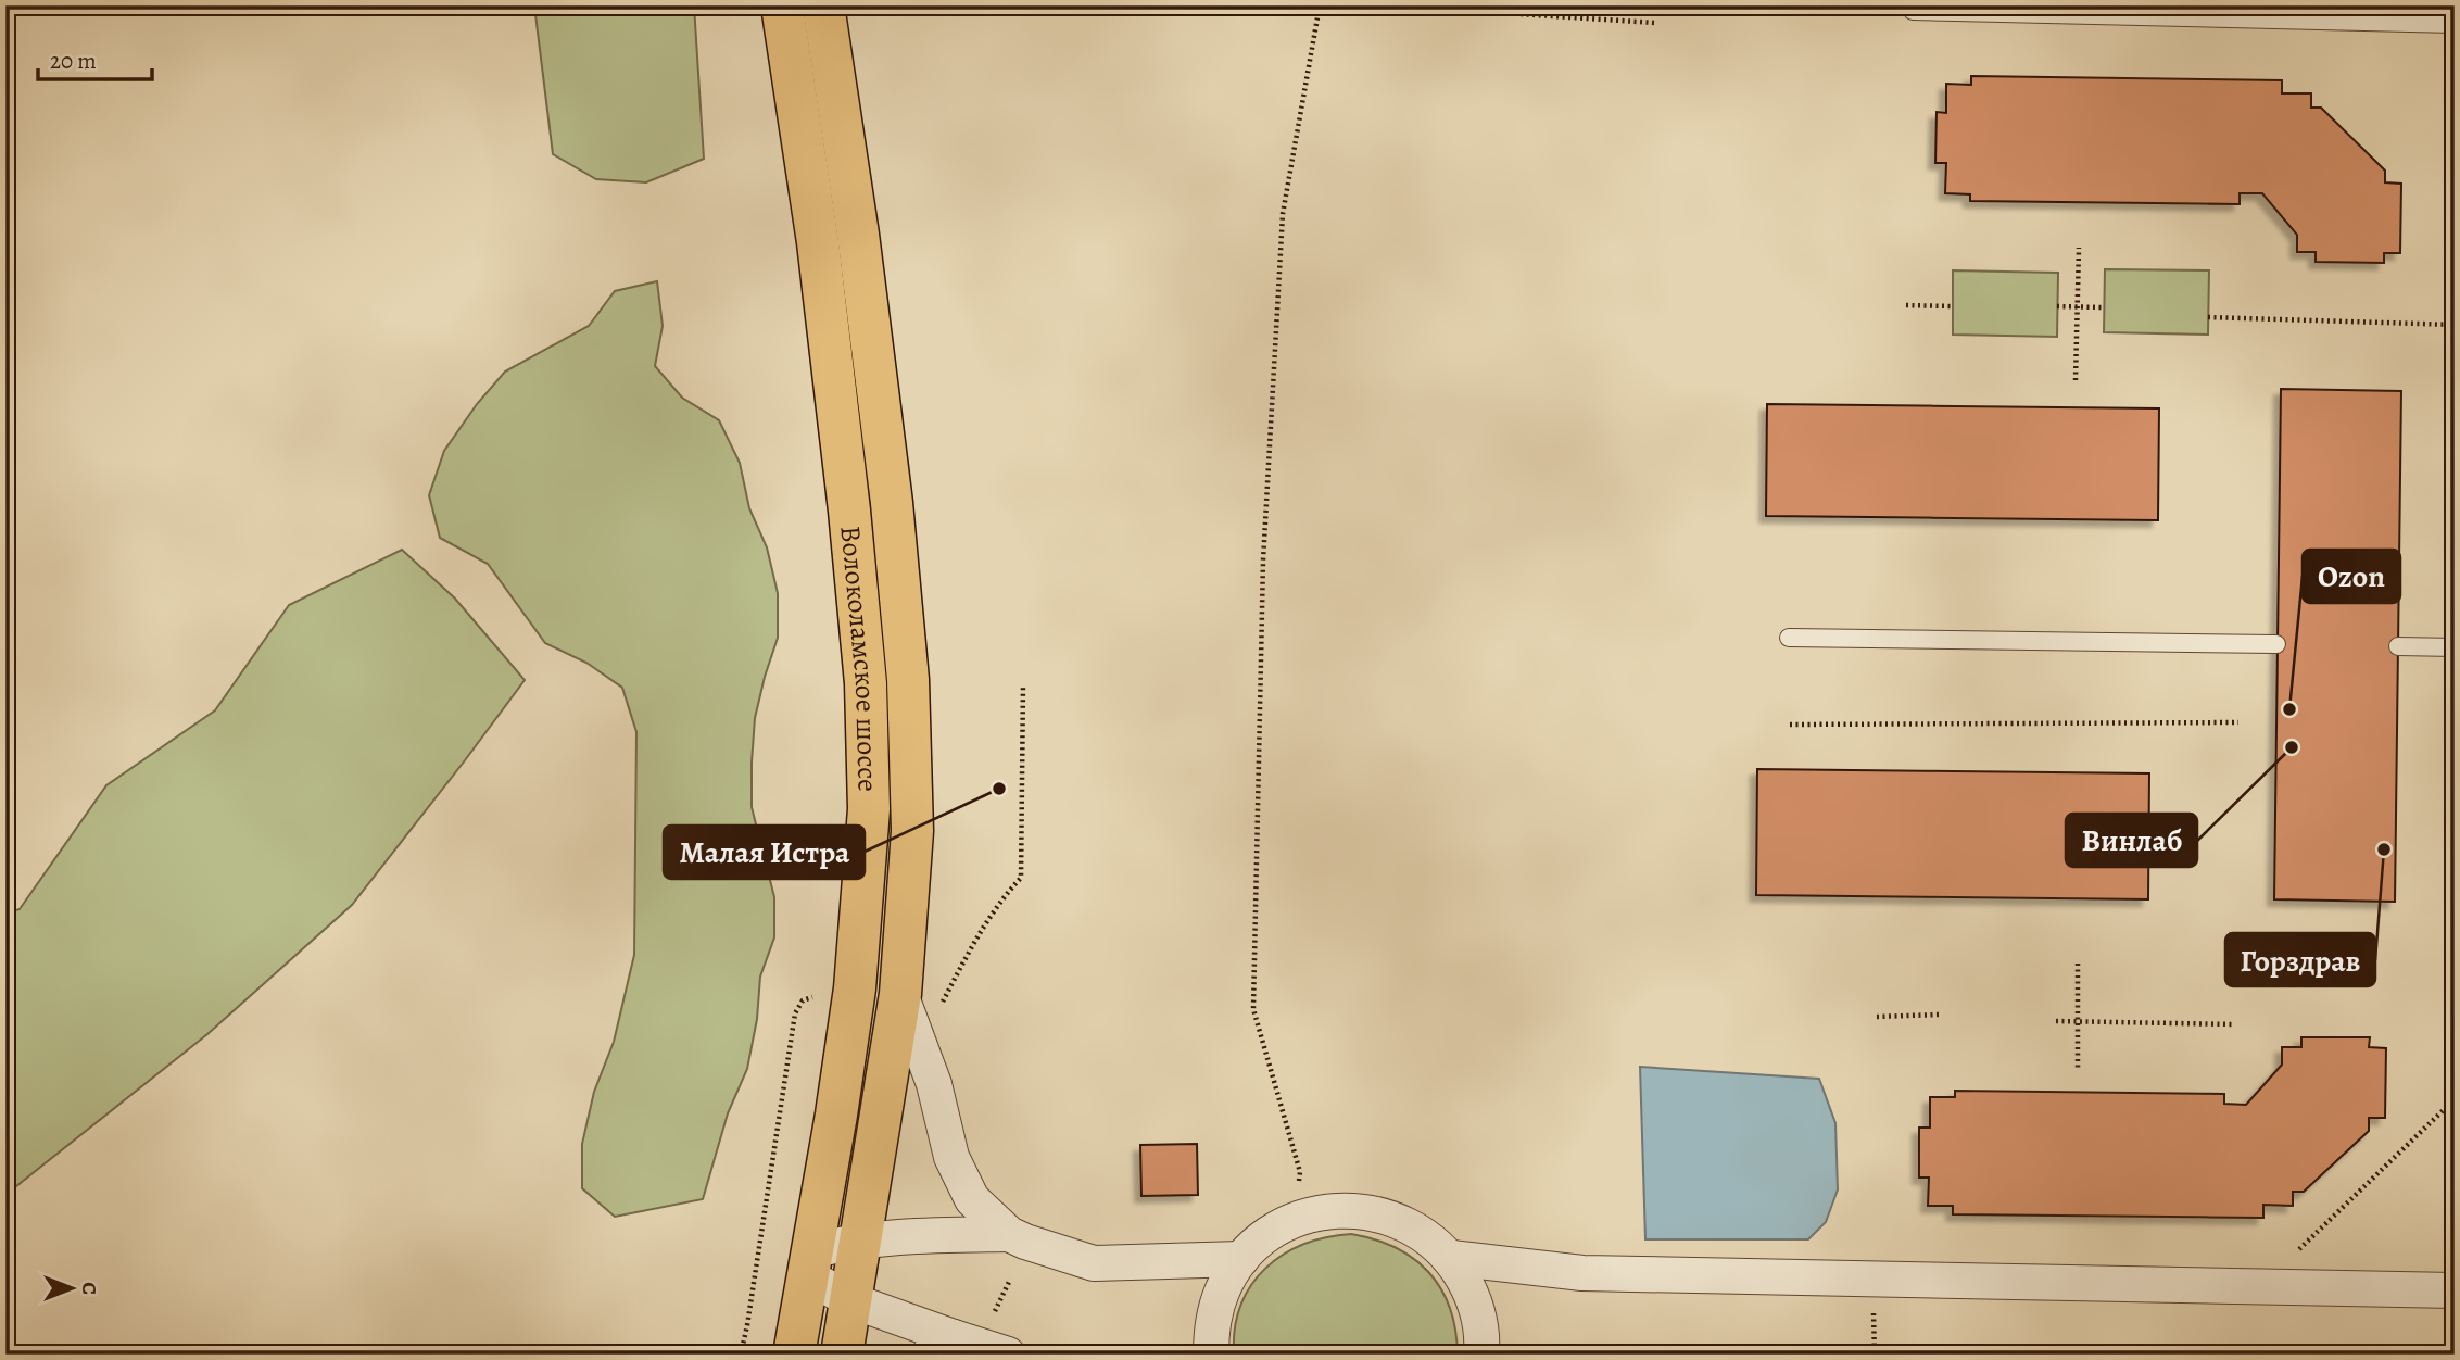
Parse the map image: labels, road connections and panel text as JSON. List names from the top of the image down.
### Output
{
  "streets": {
    "main road": ["Волоколамское шоссе"]
  },
  "places": [
    "Ozon",
    "Винлаб",
    "Малая Истра",
    "Горздрав"
  ],
  "scale_bar": "20 m",
  "north": "right"
}
